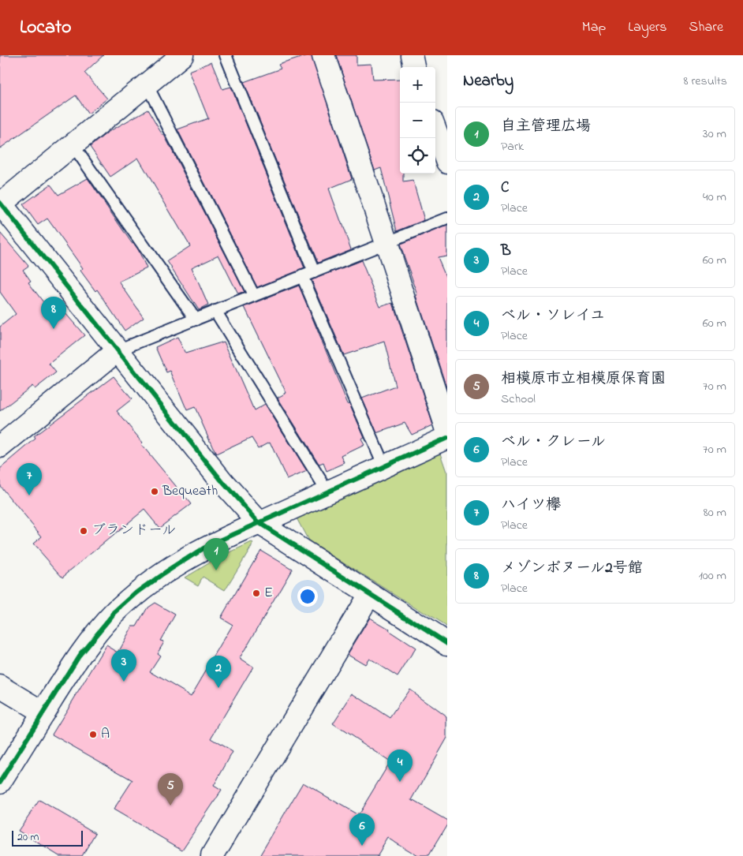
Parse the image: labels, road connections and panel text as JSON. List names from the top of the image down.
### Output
{
  "places": [
    "Bequeath",
    "ブランドール",
    "E",
    "A"
  ],
  "scale_bar": "20 m",
  "page": {
    "header": "Locato",
    "nav": ["Map", "Layers", "Share"],
    "heading": ["Nearby", "8 results"],
    "map_buttons": ["+", "−"],
    "list": [
      {
        "mark": "1",
        "name": "自主管理広場",
        "note": "Park",
        "value": "30 m"
      },
      {
        "mark": "2",
        "name": "C",
        "note": "Place",
        "value": "40 m"
      },
      {
        "mark": "3",
        "name": "B",
        "note": "Place",
        "value": "60 m"
      },
      {
        "mark": "4",
        "name": "ベル・ソレイユ",
        "note": "Place",
        "value": "60 m"
      },
      {
        "mark": "5",
        "name": "相模原市立相模原保育園",
        "note": "School",
        "value": "70 m"
      },
      {
        "mark": "6",
        "name": "ベル・クレール",
        "note": "Place",
        "value": "70 m"
      },
      {
        "mark": "7",
        "name": "ハイツ欅",
        "note": "Place",
        "value": "80 m"
      },
      {
        "mark": "8",
        "name": "メゾンボヌール2号館",
        "note": "Place",
        "value": "100 m"
      }
    ],
    "pins": [
      "8",
      "7",
      "1",
      "3",
      "2",
      "4",
      "5",
      "6"
    ],
    "scale": "20 m"
  }
}
